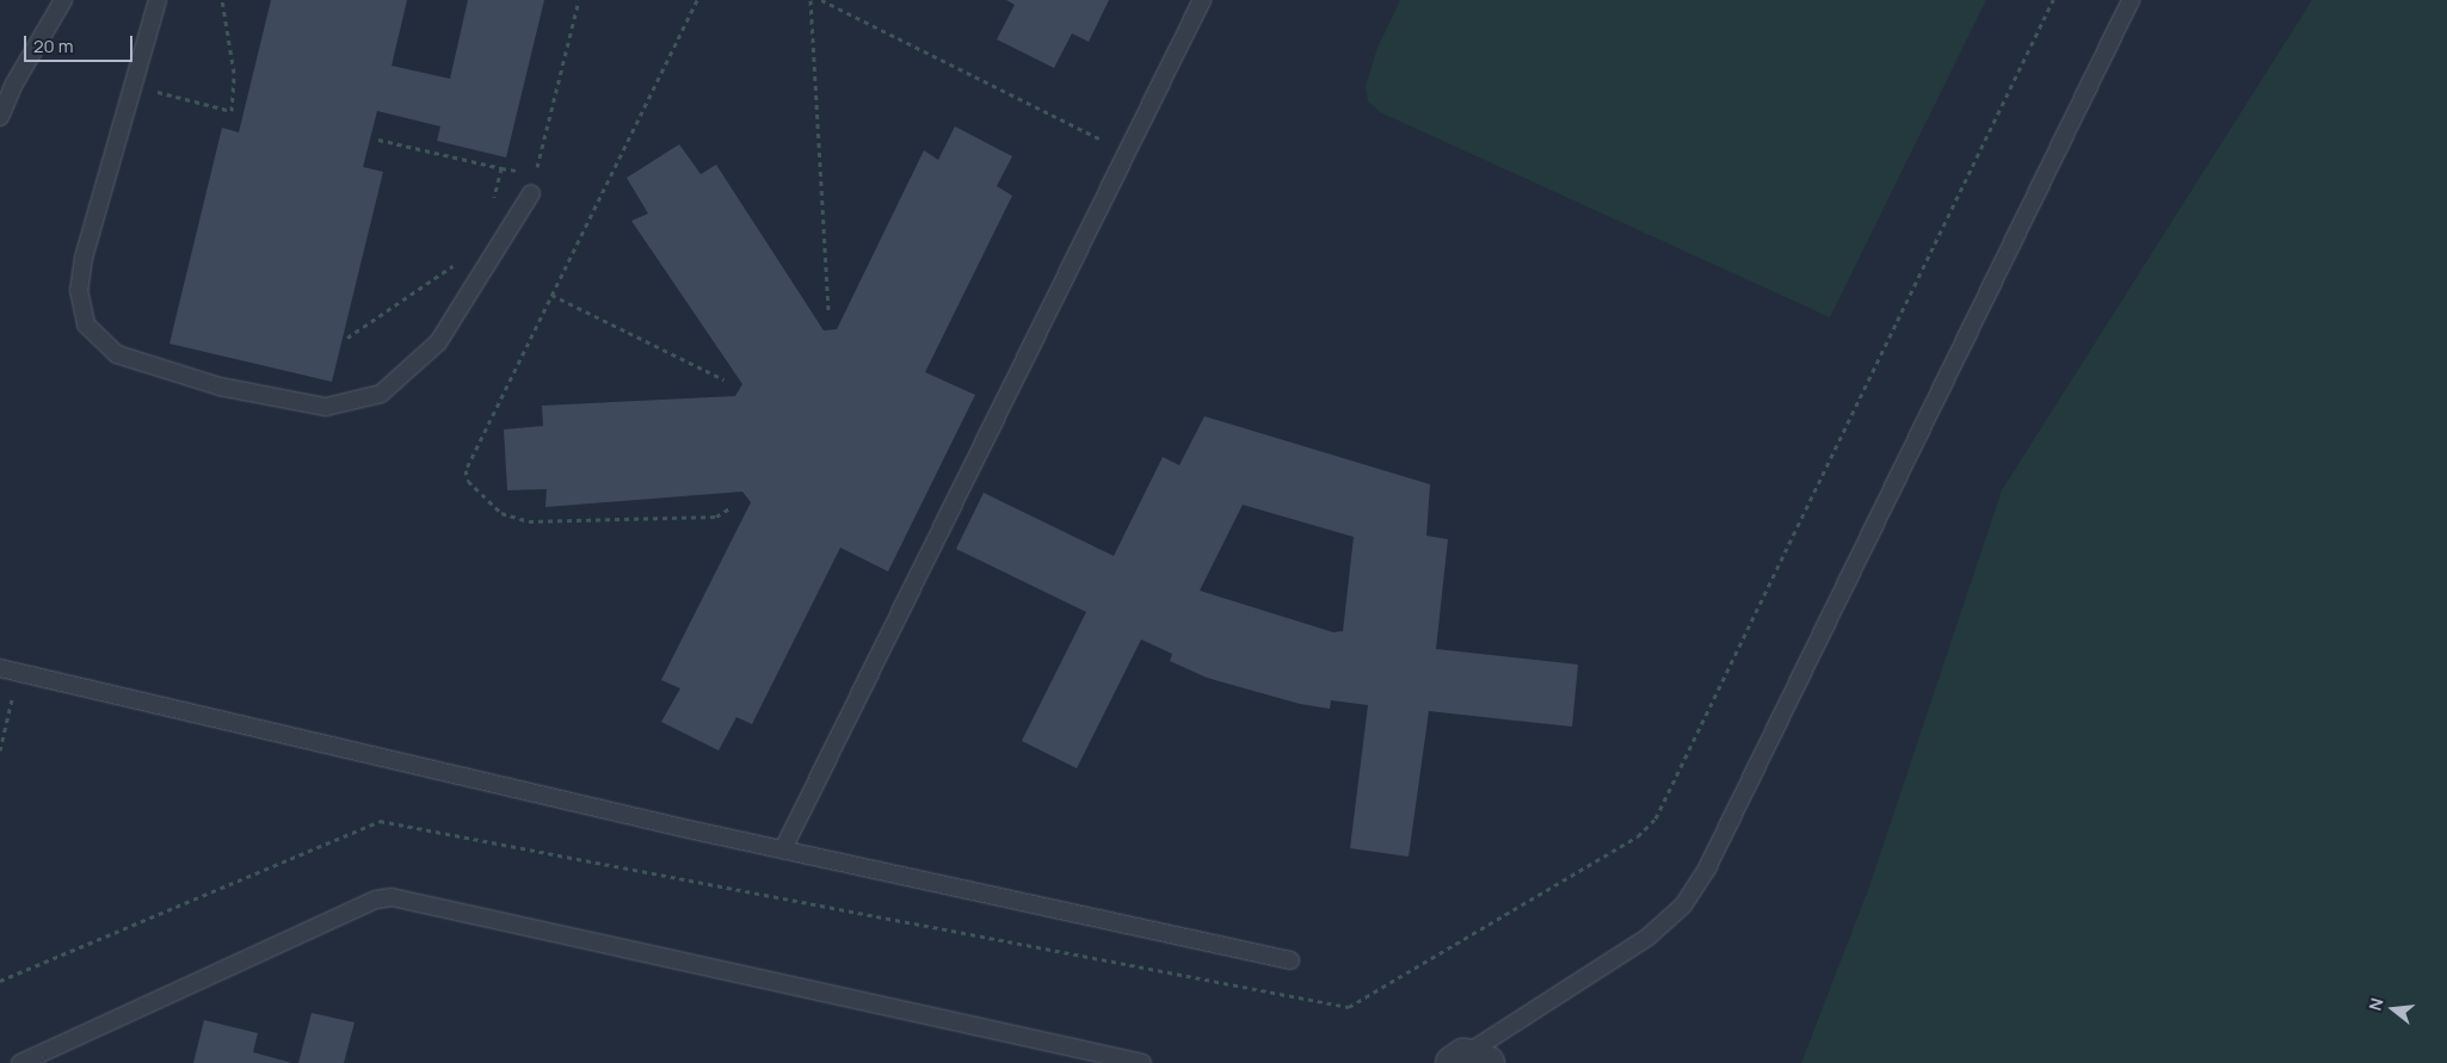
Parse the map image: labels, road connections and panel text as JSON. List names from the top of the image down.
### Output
{
  "scale_bar": "20 m",
  "north": "left"
}
